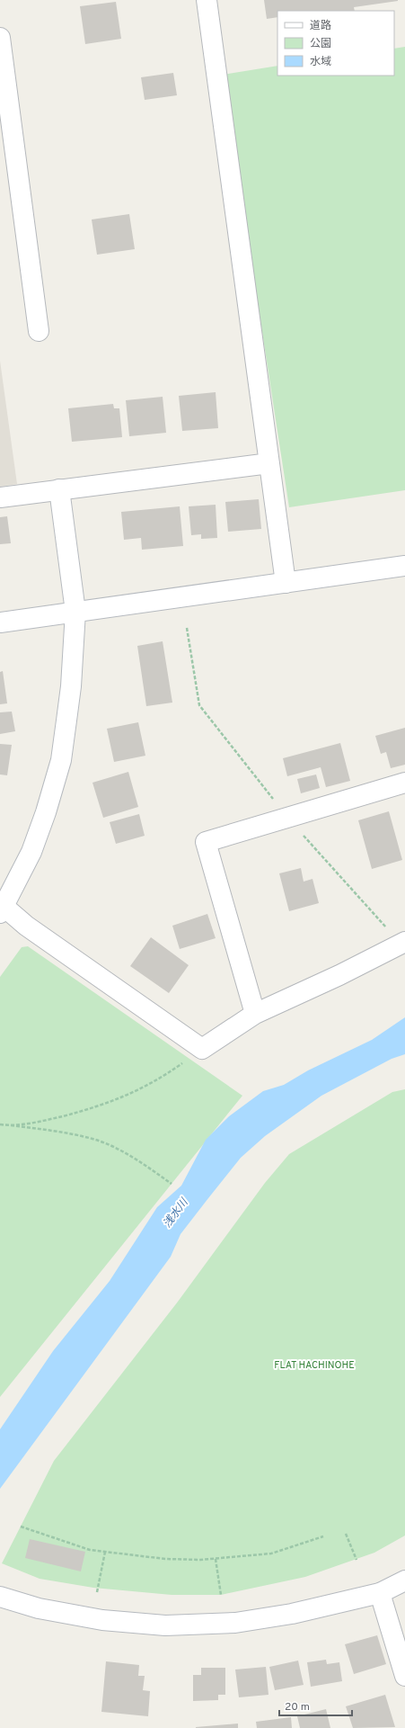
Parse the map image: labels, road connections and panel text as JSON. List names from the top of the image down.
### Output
{
  "water": ["浅水川"],
  "parks": ["FLAT HACHINOHE"],
  "legend": ["道路", "公園", "水域"],
  "scale_bar": "20 m"
}
